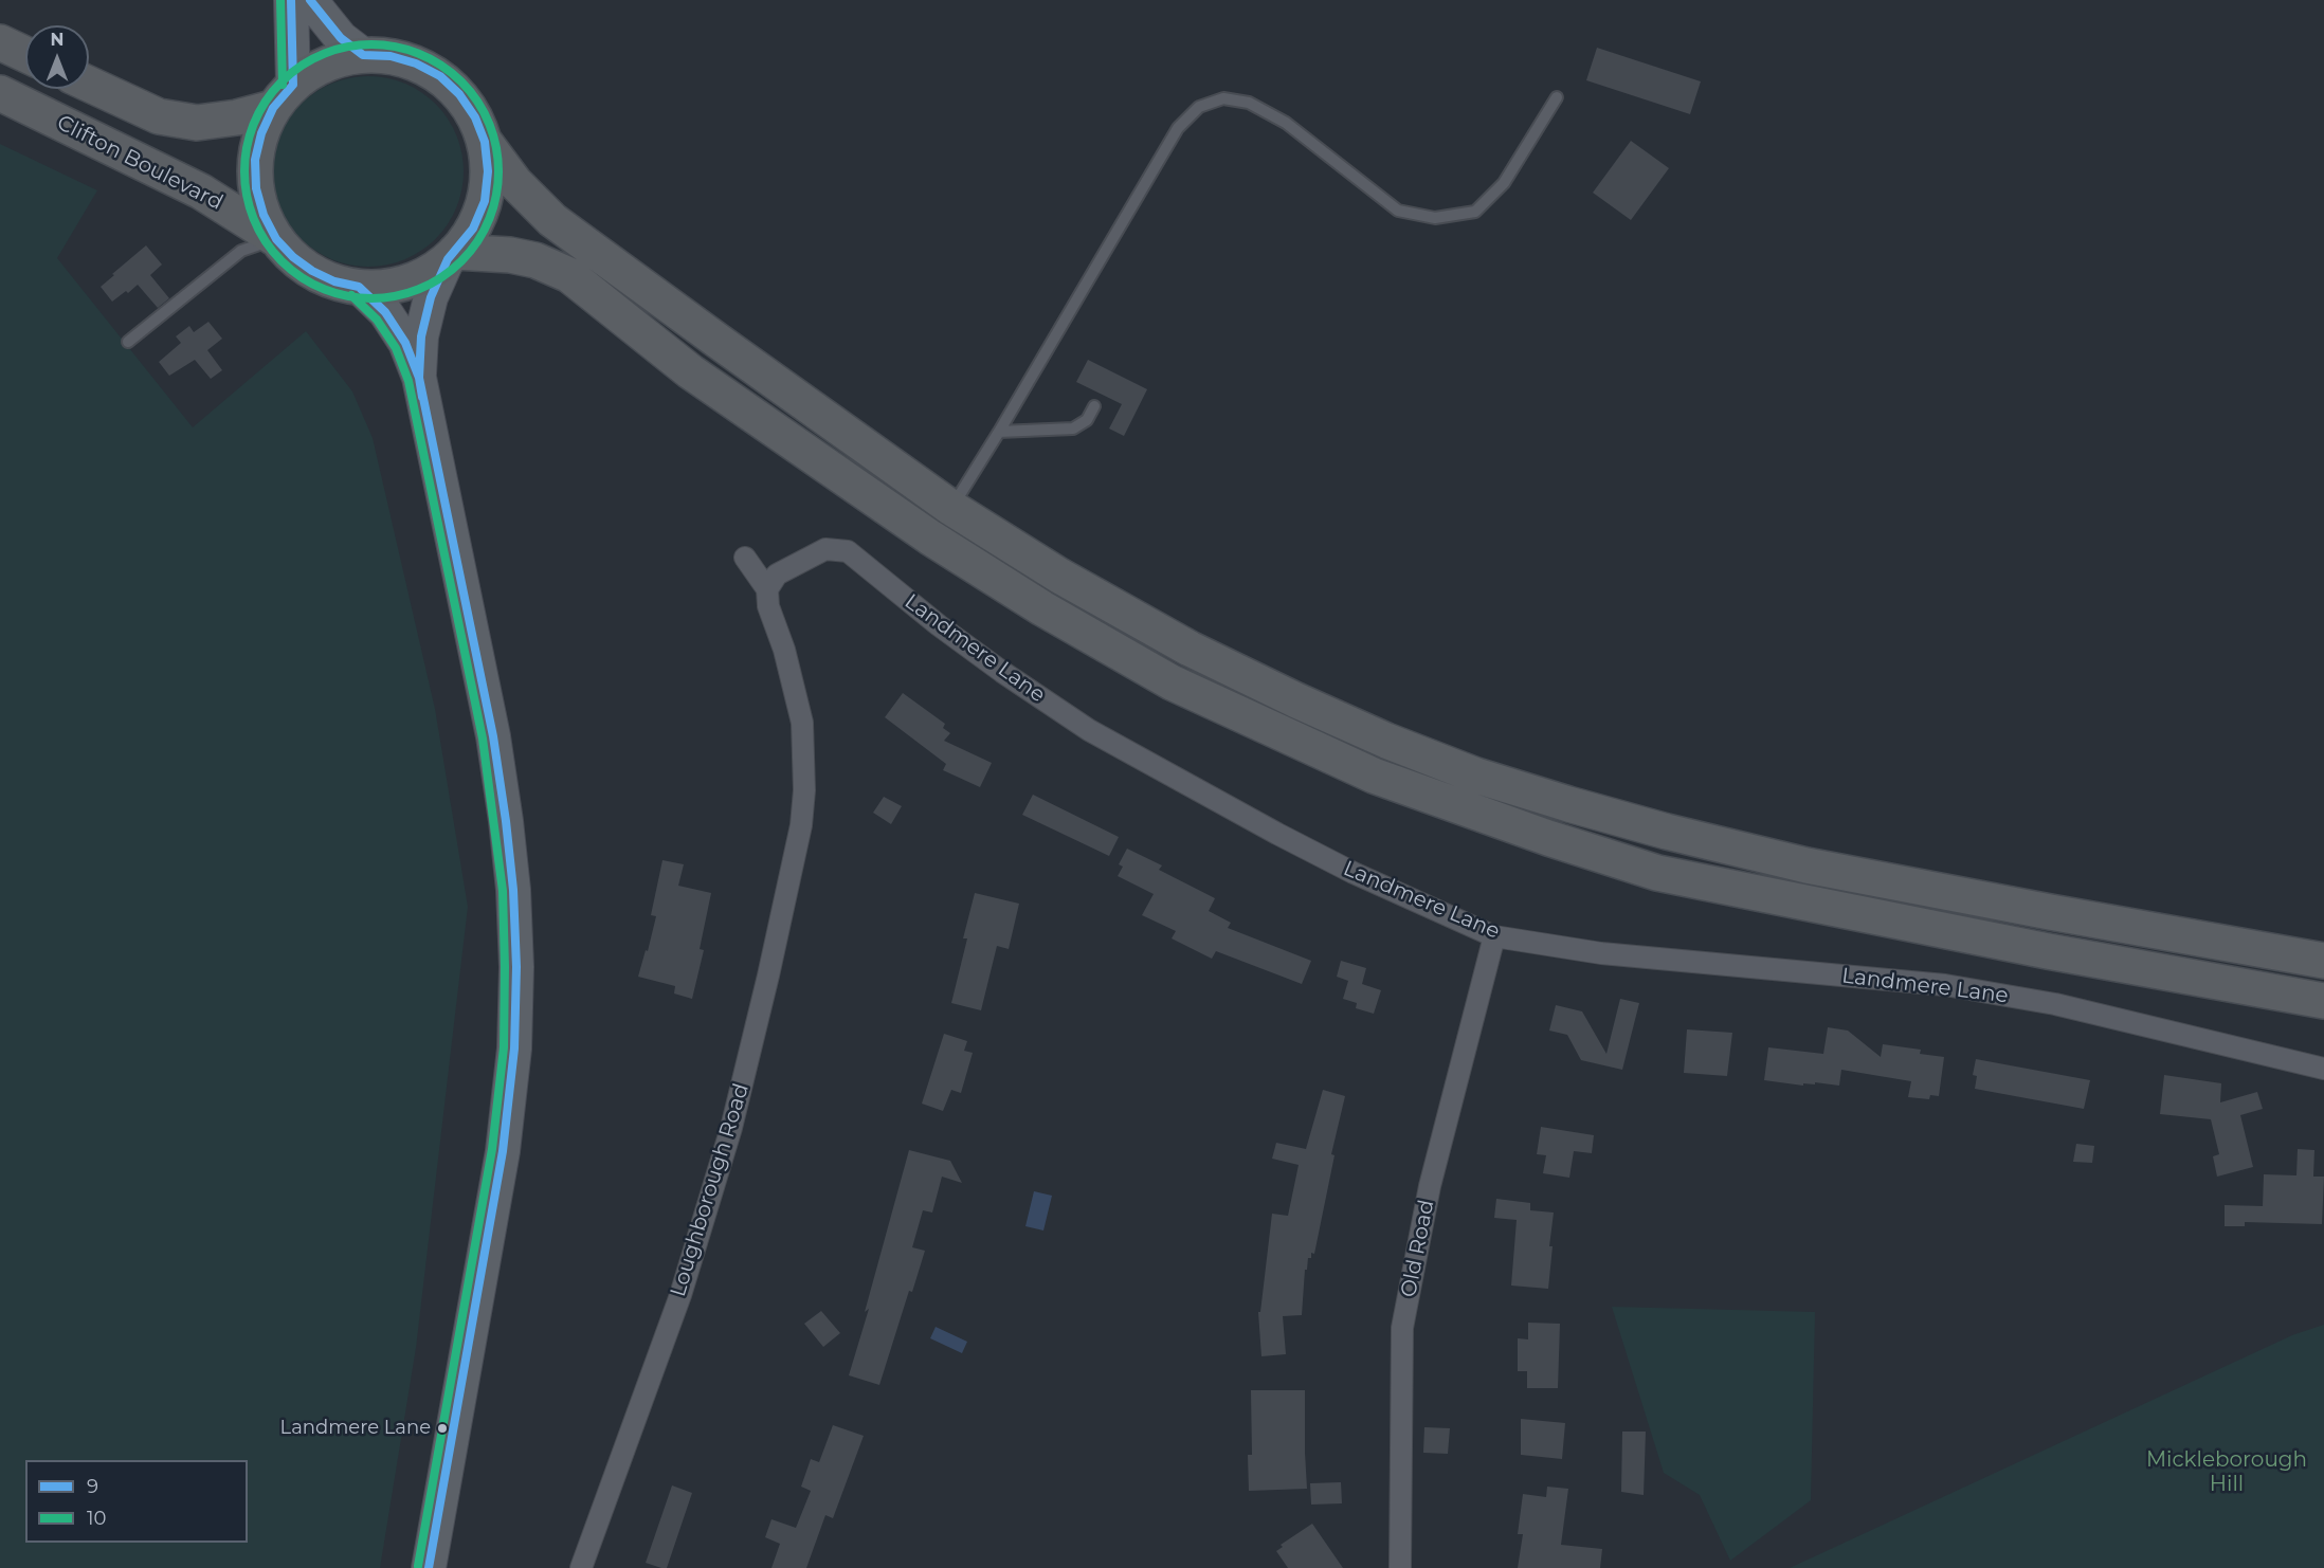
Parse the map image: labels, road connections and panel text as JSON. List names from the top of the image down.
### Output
{
  "streets": {
    "highway": ["Clifton Boulevard"],
    "street": ["Landmere Lane", "Loughborough Road", "Old Road"]
  },
  "crossings": [
    ["Landmere Lane", "Loughborough Road"],
    ["Landmere Lane", "Old Road"]
  ],
  "parks": ["Mickleborough Hill"],
  "places": ["Landmere Lane"],
  "lines": ["transit line 9", "transit line 10"],
  "legend": ["9", "10"],
  "north": "top"
}
